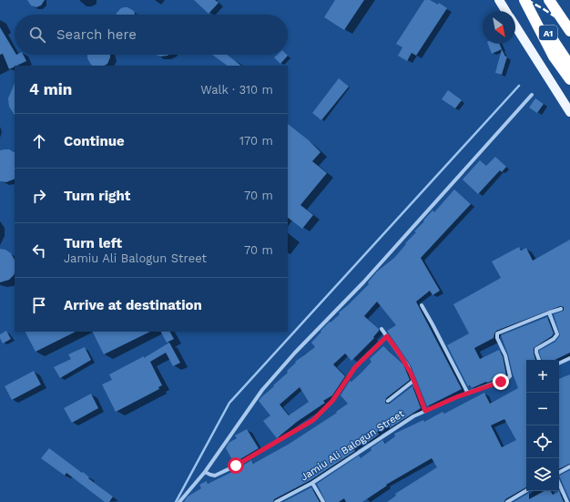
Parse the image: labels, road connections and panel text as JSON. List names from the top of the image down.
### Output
{
  "streets": {
    "highway": ["A1"],
    "street": ["Jamiu Ali Balogun Street"]
  },
  "north": "bottom right",
  "page": {
    "search": "Search here",
    "heading": ["4 min", "Walk · 310 m"],
    "list": [
      ["Continue", "170 m"],
      ["Turn right", "70 m"],
      ["Turn left", "Jamiu Ali Balogun Street", "70 m"],
      "Arrive at destination"
    ],
    "map_buttons": ["+", "−"]
  }
}
